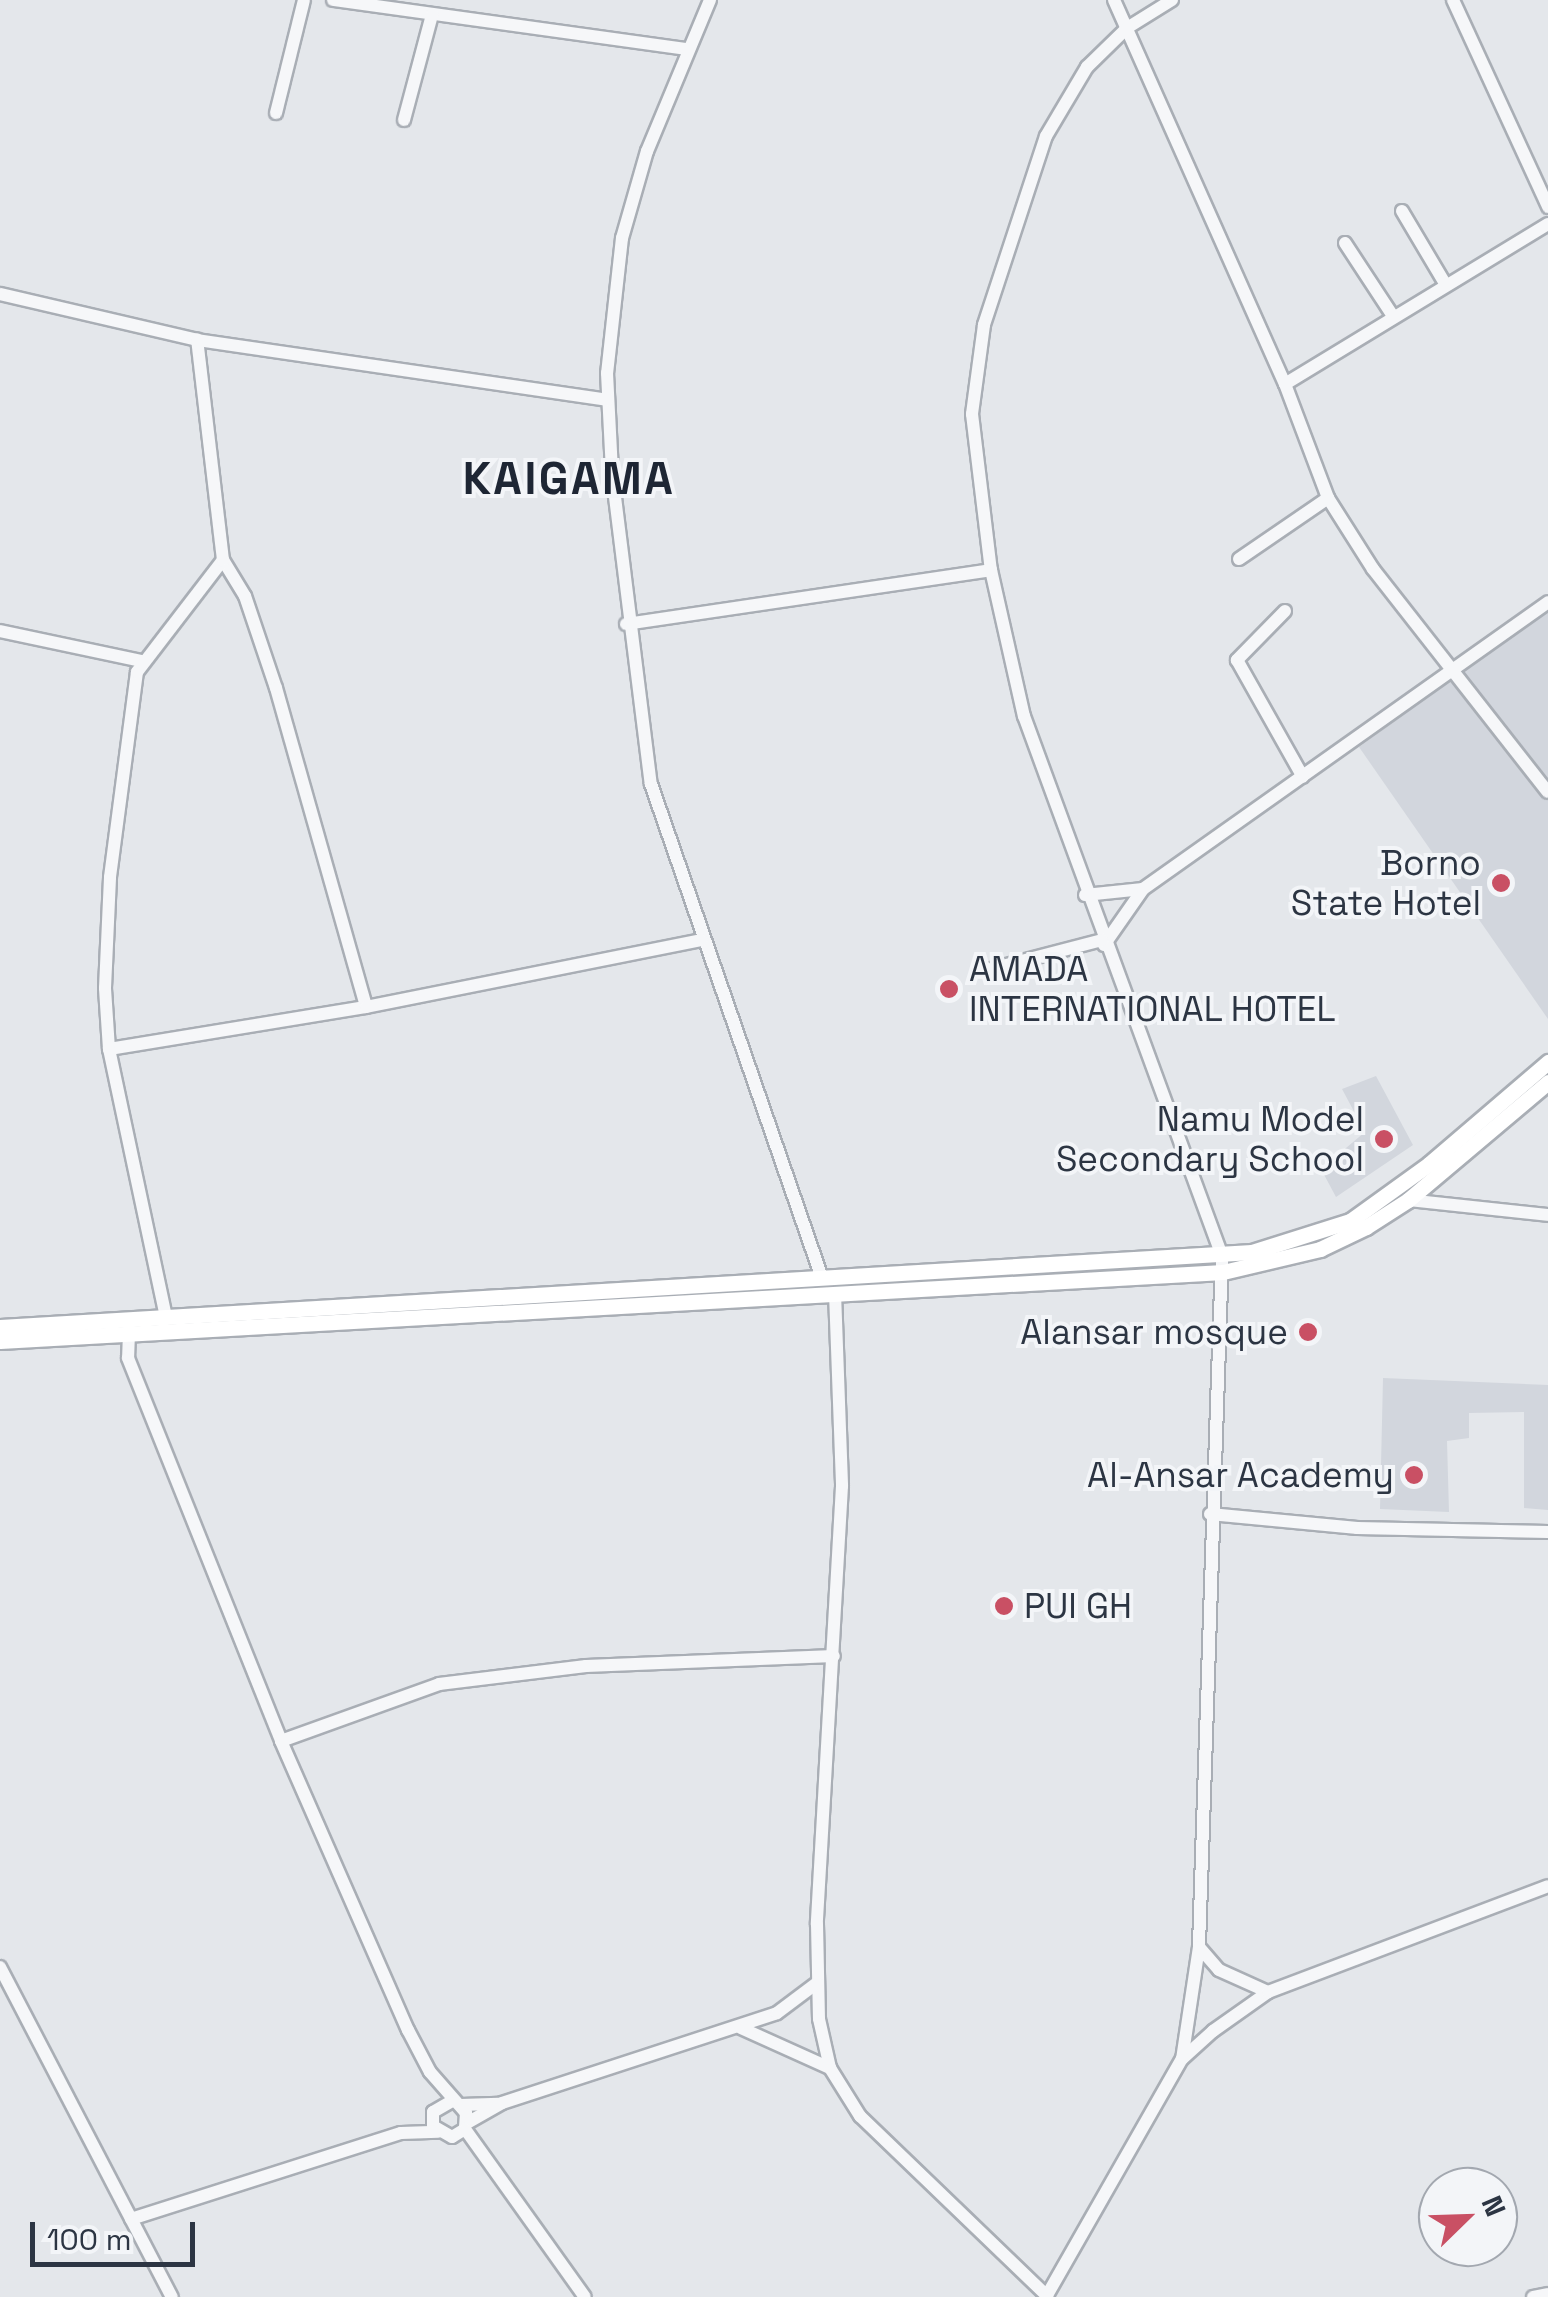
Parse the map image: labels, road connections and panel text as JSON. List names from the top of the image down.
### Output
{
  "districts": ["KAIGAMA"],
  "places": [
    "Borno State Hotel",
    "AMADA INTERNATIONAL HOTEL",
    "Namu Model Secondary School",
    "Alansar mosque",
    "Al-Ansar Academy",
    "PUI GH"
  ],
  "scale_bar": "100 m",
  "north": "top right"
}
